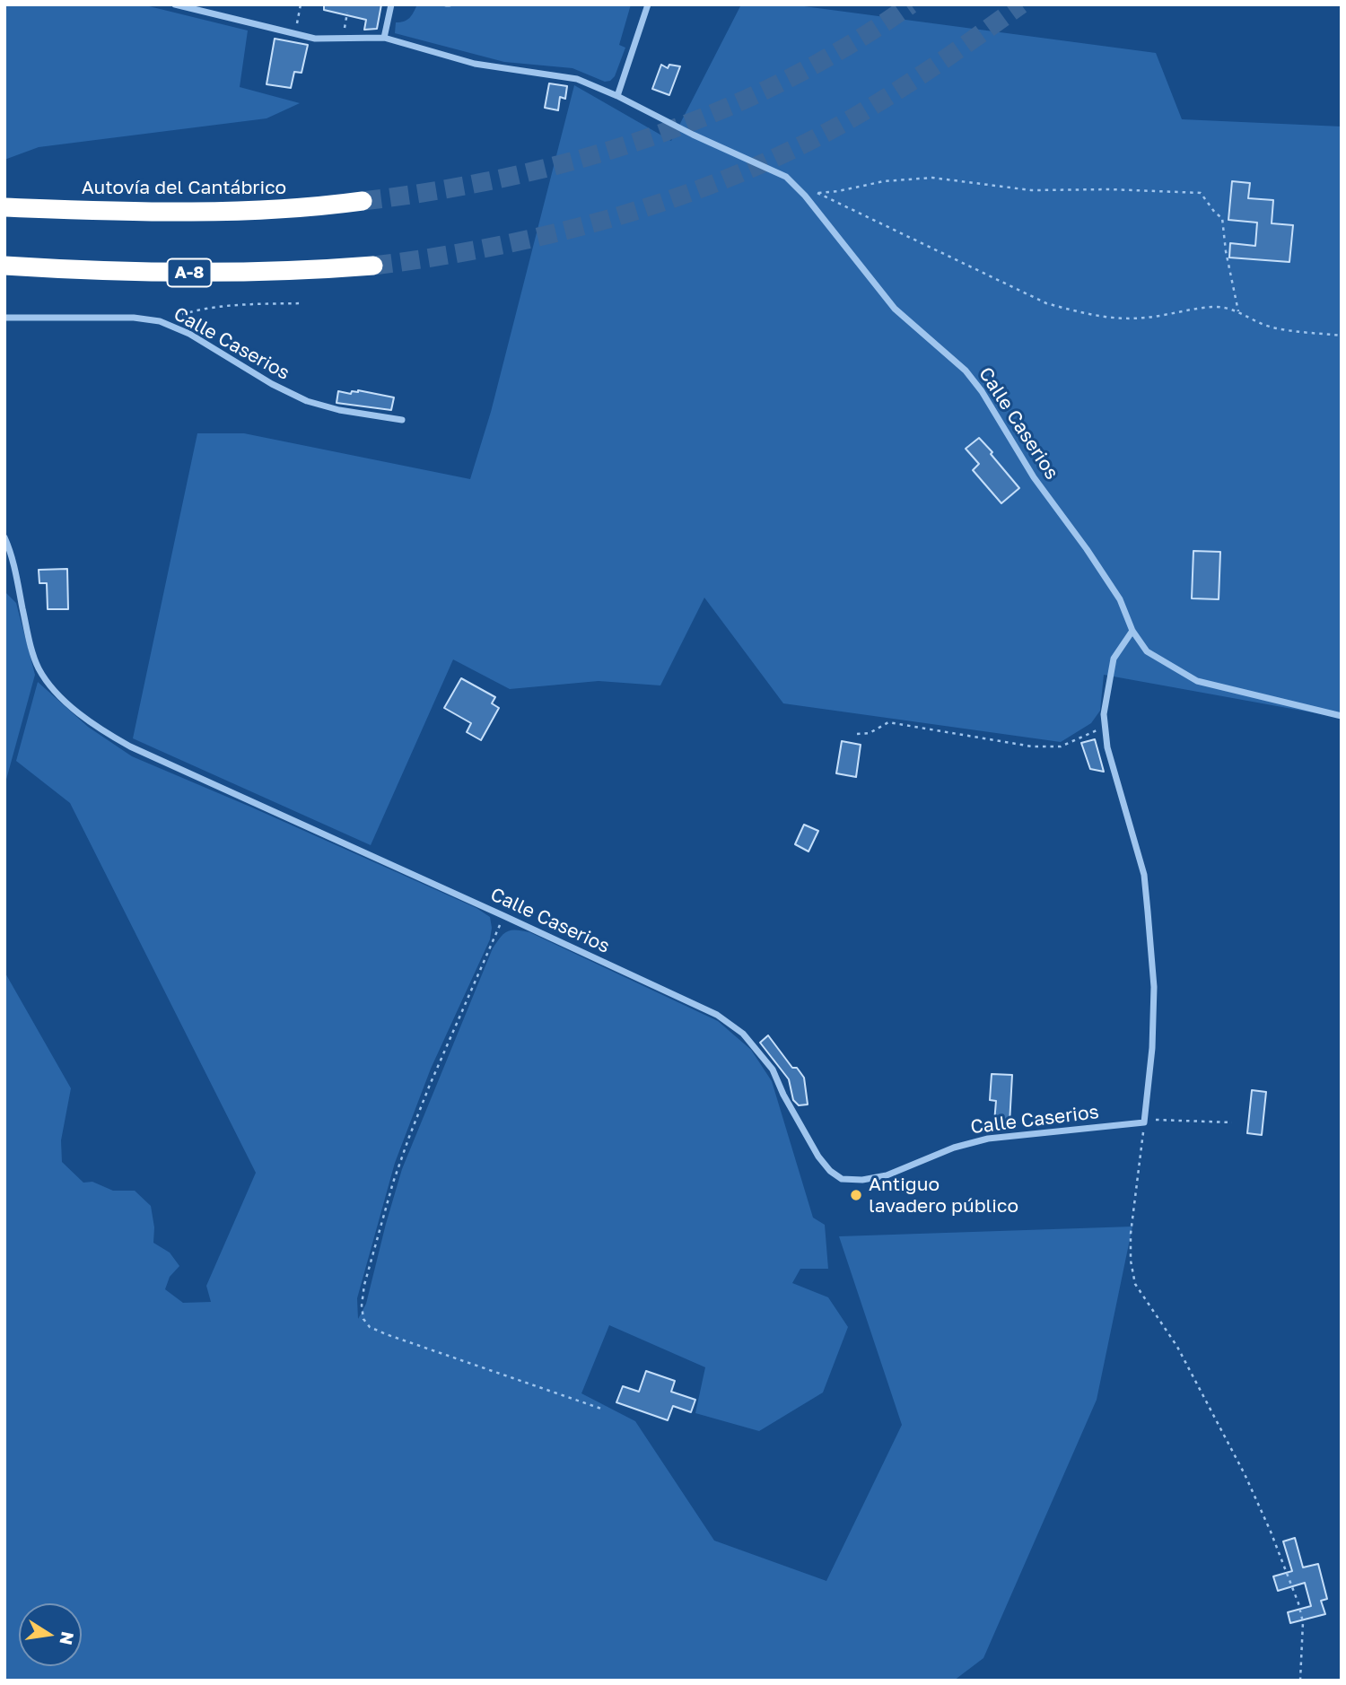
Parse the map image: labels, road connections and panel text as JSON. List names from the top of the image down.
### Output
{
  "streets": {
    "highway": ["Autovía del Cantábrico", "A-8"],
    "street": ["Calle Caserios"]
  },
  "places": ["Antiguo lavadero público"],
  "north": "right"
}
